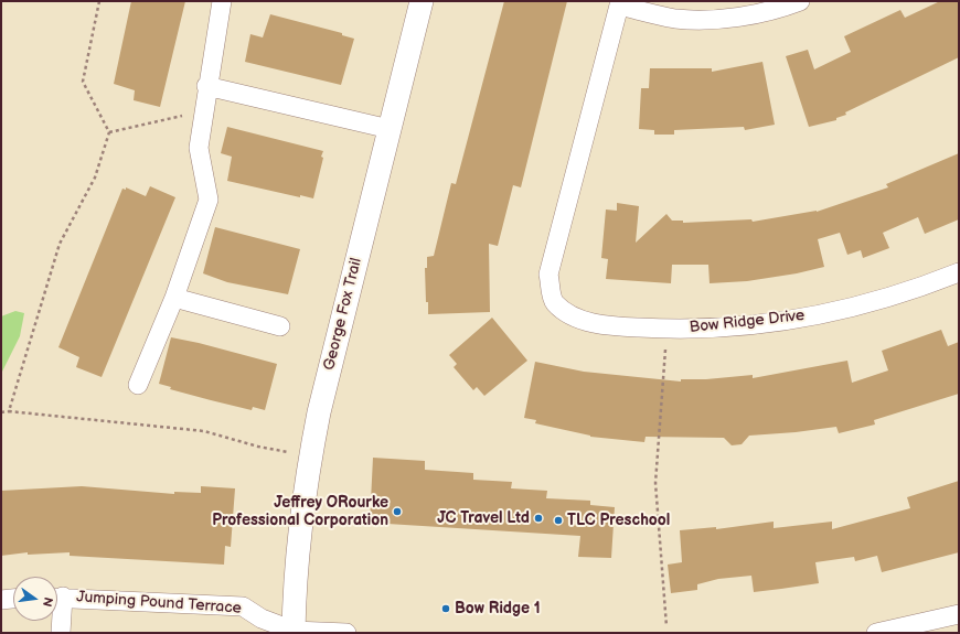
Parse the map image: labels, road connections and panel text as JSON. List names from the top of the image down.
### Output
{
  "streets": {
    "street": ["George Fox Trail", "Bow Ridge Drive", "Jumping Pound Terrace"]
  },
  "crossings": [
    ["George Fox Trail", "Jumping Pound Terrace"]
  ],
  "places": [
    "Jeffrey ORourke Professional Corporation",
    "JC Travel Ltd",
    "TLC Preschool",
    "Bow Ridge 1"
  ],
  "north": "right"
}
